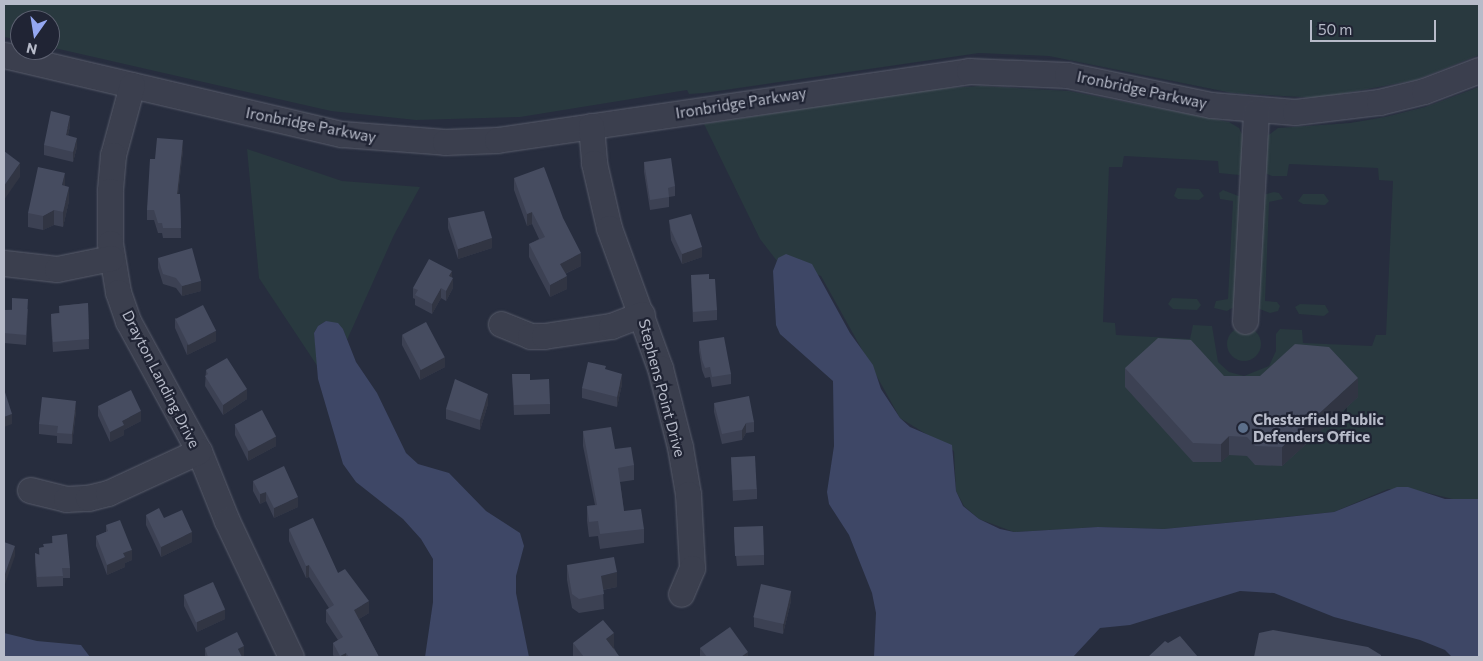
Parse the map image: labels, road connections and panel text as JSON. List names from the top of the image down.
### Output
{
  "streets": {
    "street": ["Ironbridge Parkway", "Drayton Landing Drive", "Stephens Point Drive"]
  },
  "crossings": [
    ["Ironbridge Parkway", "Drayton Landing Drive"],
    ["Ironbridge Parkway", "Stephens Point Drive"]
  ],
  "places": ["Chesterfield Public Defenders Office"],
  "scale_bar": "50 m",
  "north": "bottom"
}
